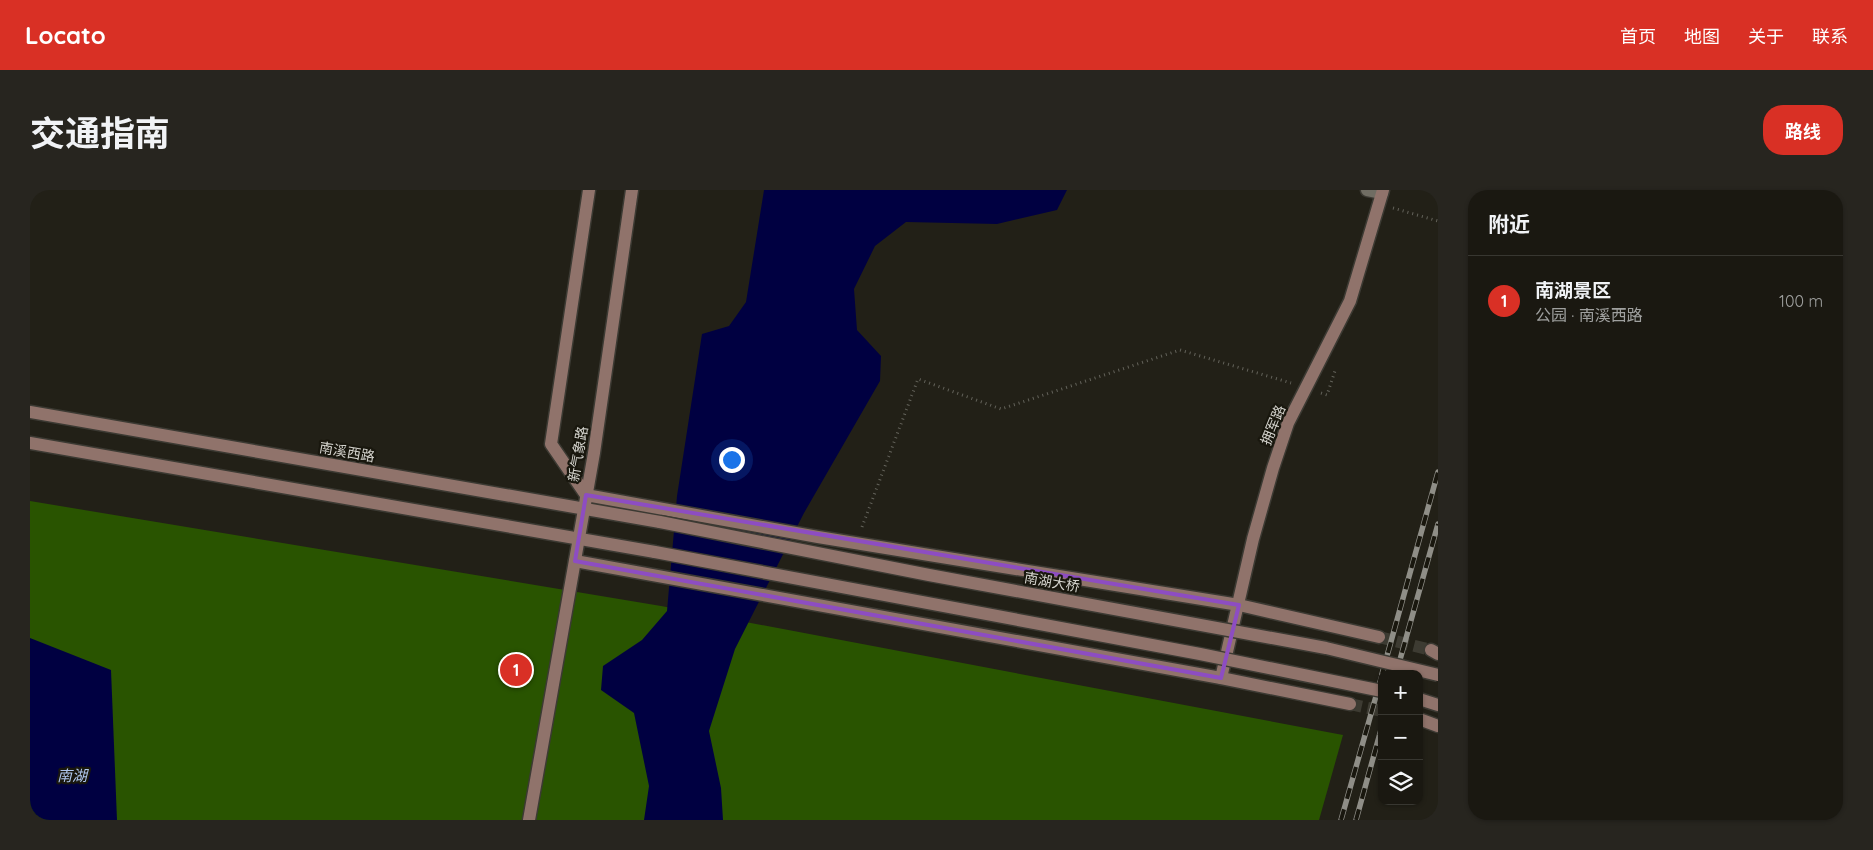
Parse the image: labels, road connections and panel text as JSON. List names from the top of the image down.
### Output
{
  "streets": {
    "main road": [
      "拥军路",
      "南溪西路",
      "新气象路",
      "南湖大桥"
    ]
  },
  "crossings": [
    ["南溪西路", "南湖大桥"]
  ],
  "water": ["南湖"],
  "page": {
    "header": "Locato",
    "nav": [
      "首页",
      "地图",
      "关于",
      "联系"
    ],
    "title": "交通指南",
    "buttons": "路线",
    "heading": "附近",
    "list": [
      {
        "mark": "1",
        "name": "南湖景区",
        "note": "公园 · 南溪西路",
        "value": "100 m"
      }
    ],
    "pins": "1",
    "map_buttons": ["+", "−"]
  }
}
